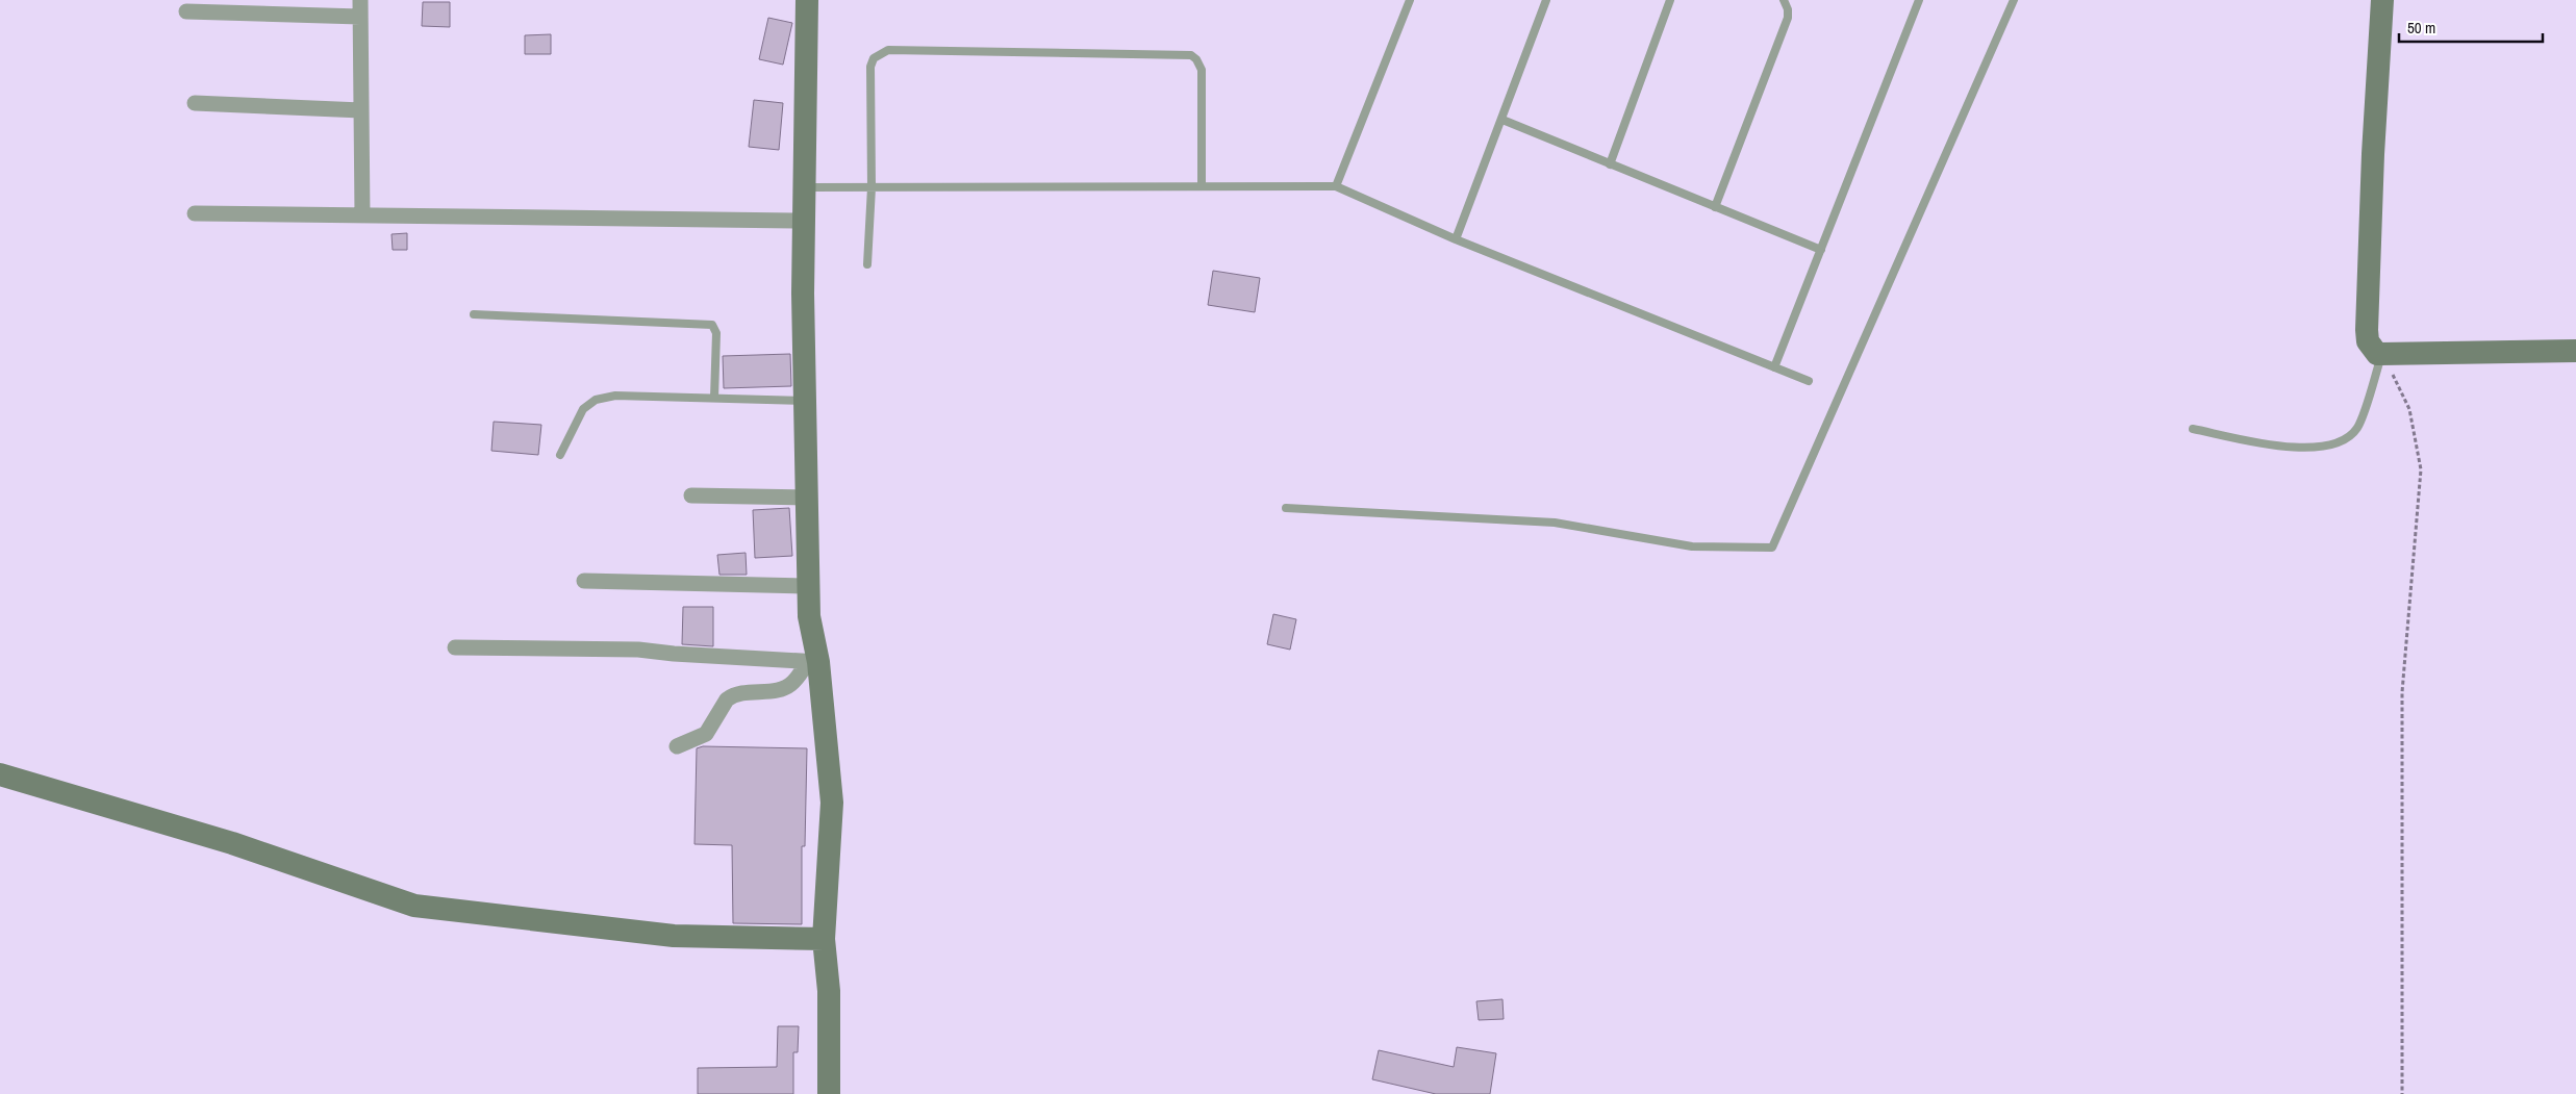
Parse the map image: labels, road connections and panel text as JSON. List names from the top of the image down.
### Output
{
  "scale_bar": "50 m"
}
